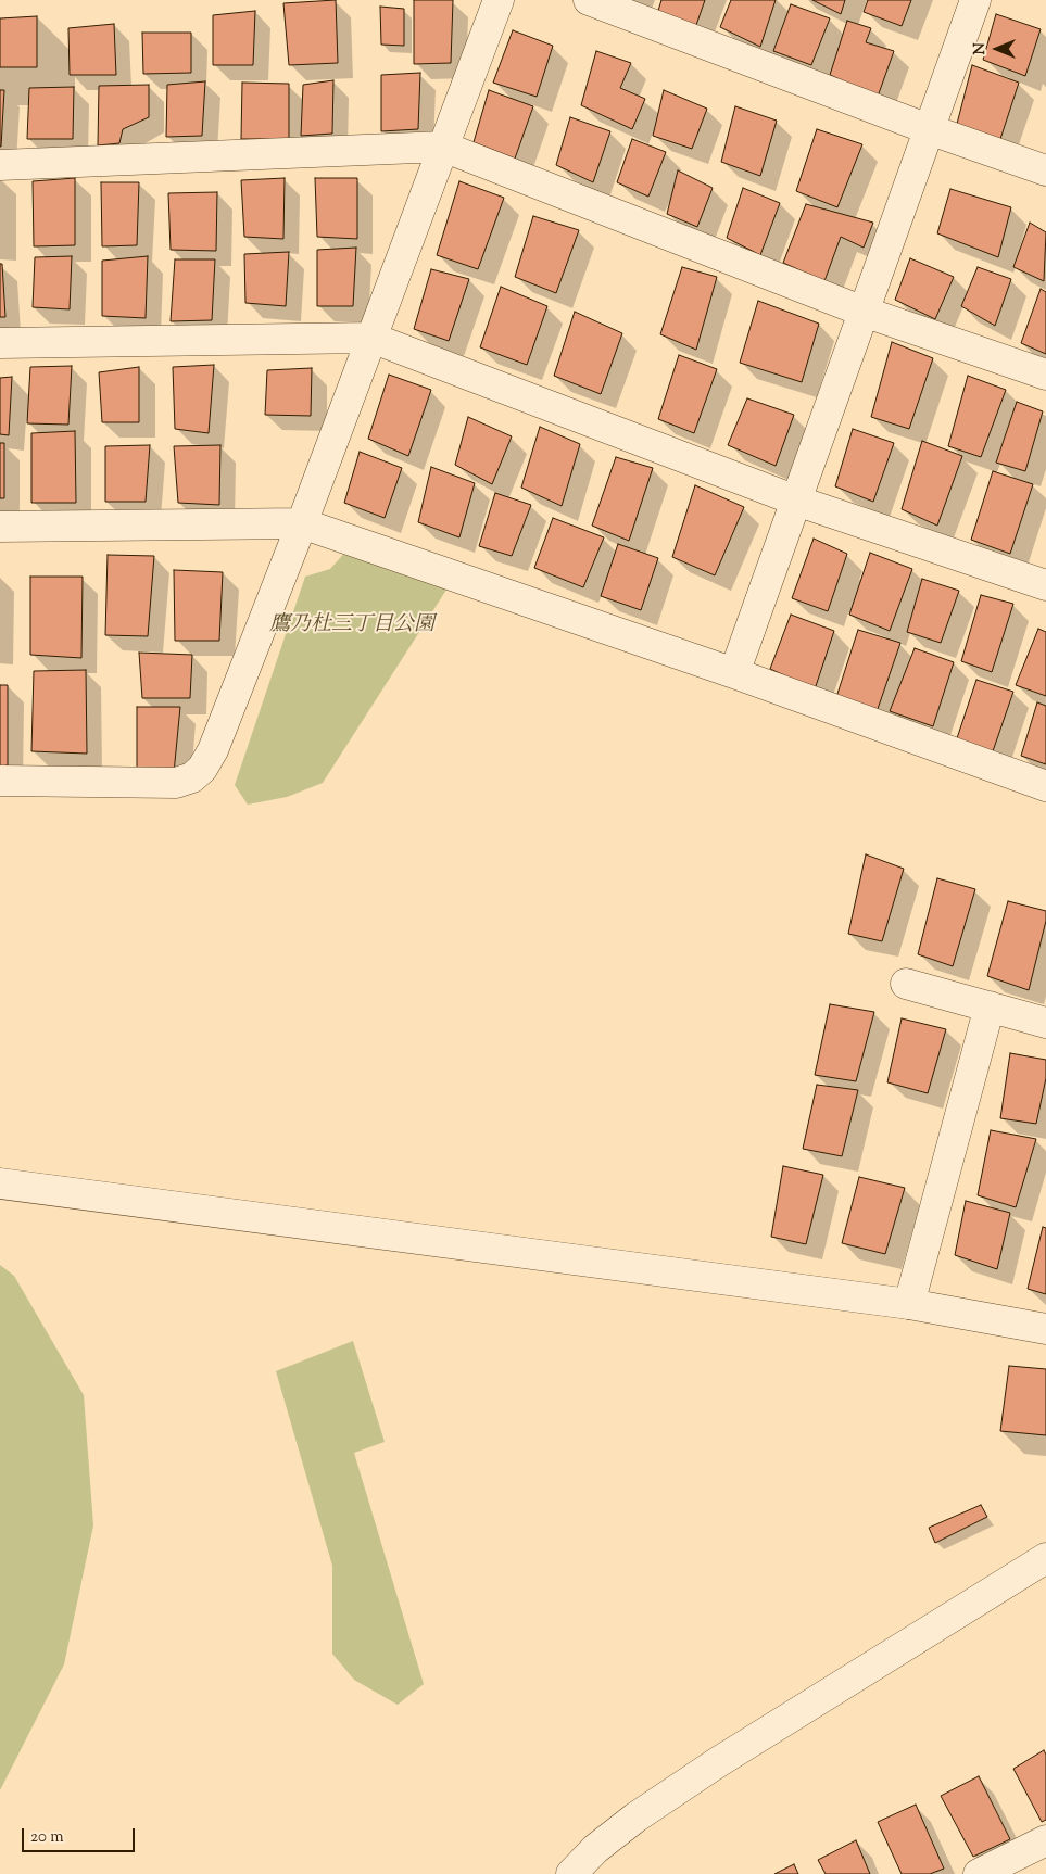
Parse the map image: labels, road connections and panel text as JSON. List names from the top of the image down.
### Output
{
  "parks": ["鷹乃杜三丁目公園"],
  "scale_bar": "20 m",
  "north": "left"
}
